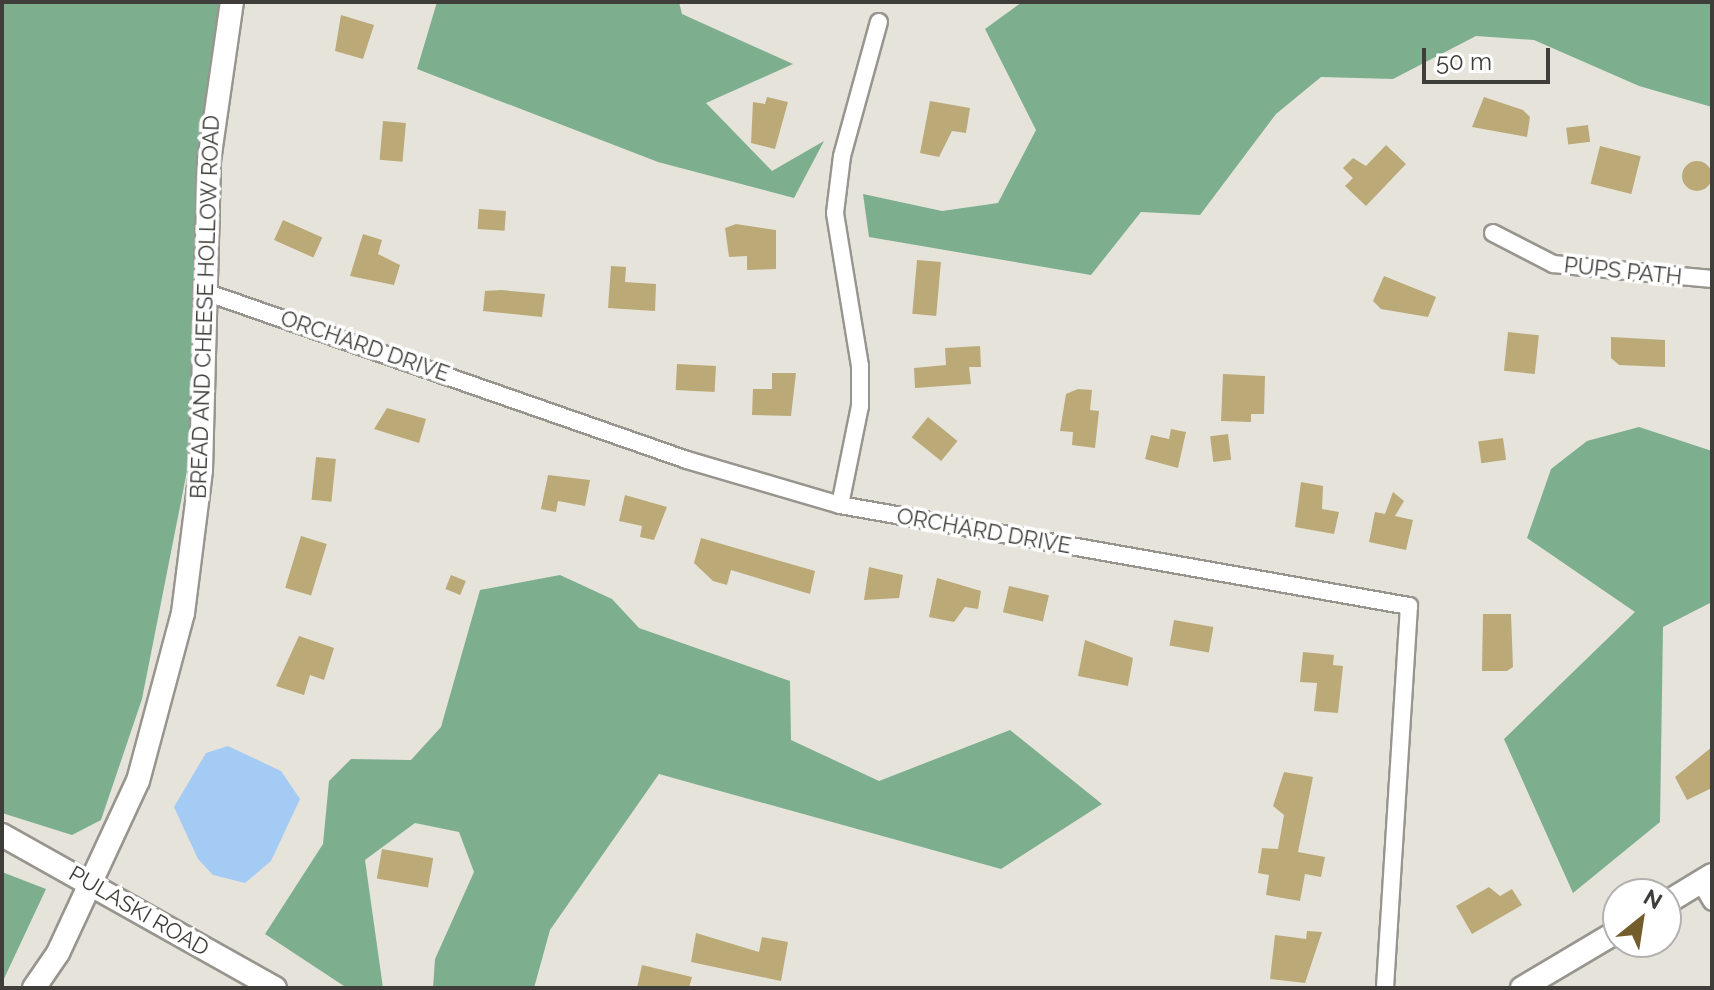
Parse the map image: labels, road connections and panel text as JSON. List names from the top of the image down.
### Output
{
  "streets": {
    "main road": ["BREAD AND CHEESE HOLLOW ROAD", "PULASKI ROAD"],
    "street": ["PUPS PATH", "ORCHARD DRIVE"]
  },
  "crossings": [
    ["BREAD AND CHEESE HOLLOW ROAD", "ORCHARD DRIVE"],
    ["BREAD AND CHEESE HOLLOW ROAD", "PULASKI ROAD"]
  ],
  "scale_bar": "50 m",
  "north": "top right"
}
